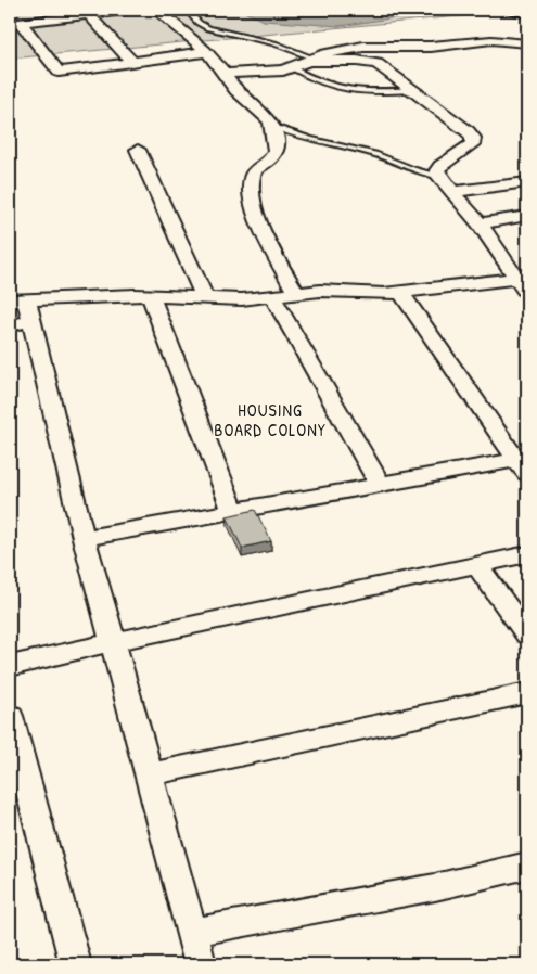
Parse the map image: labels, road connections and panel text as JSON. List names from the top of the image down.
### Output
{
  "districts": ["HOUSING BOARD COLONY"]
}
